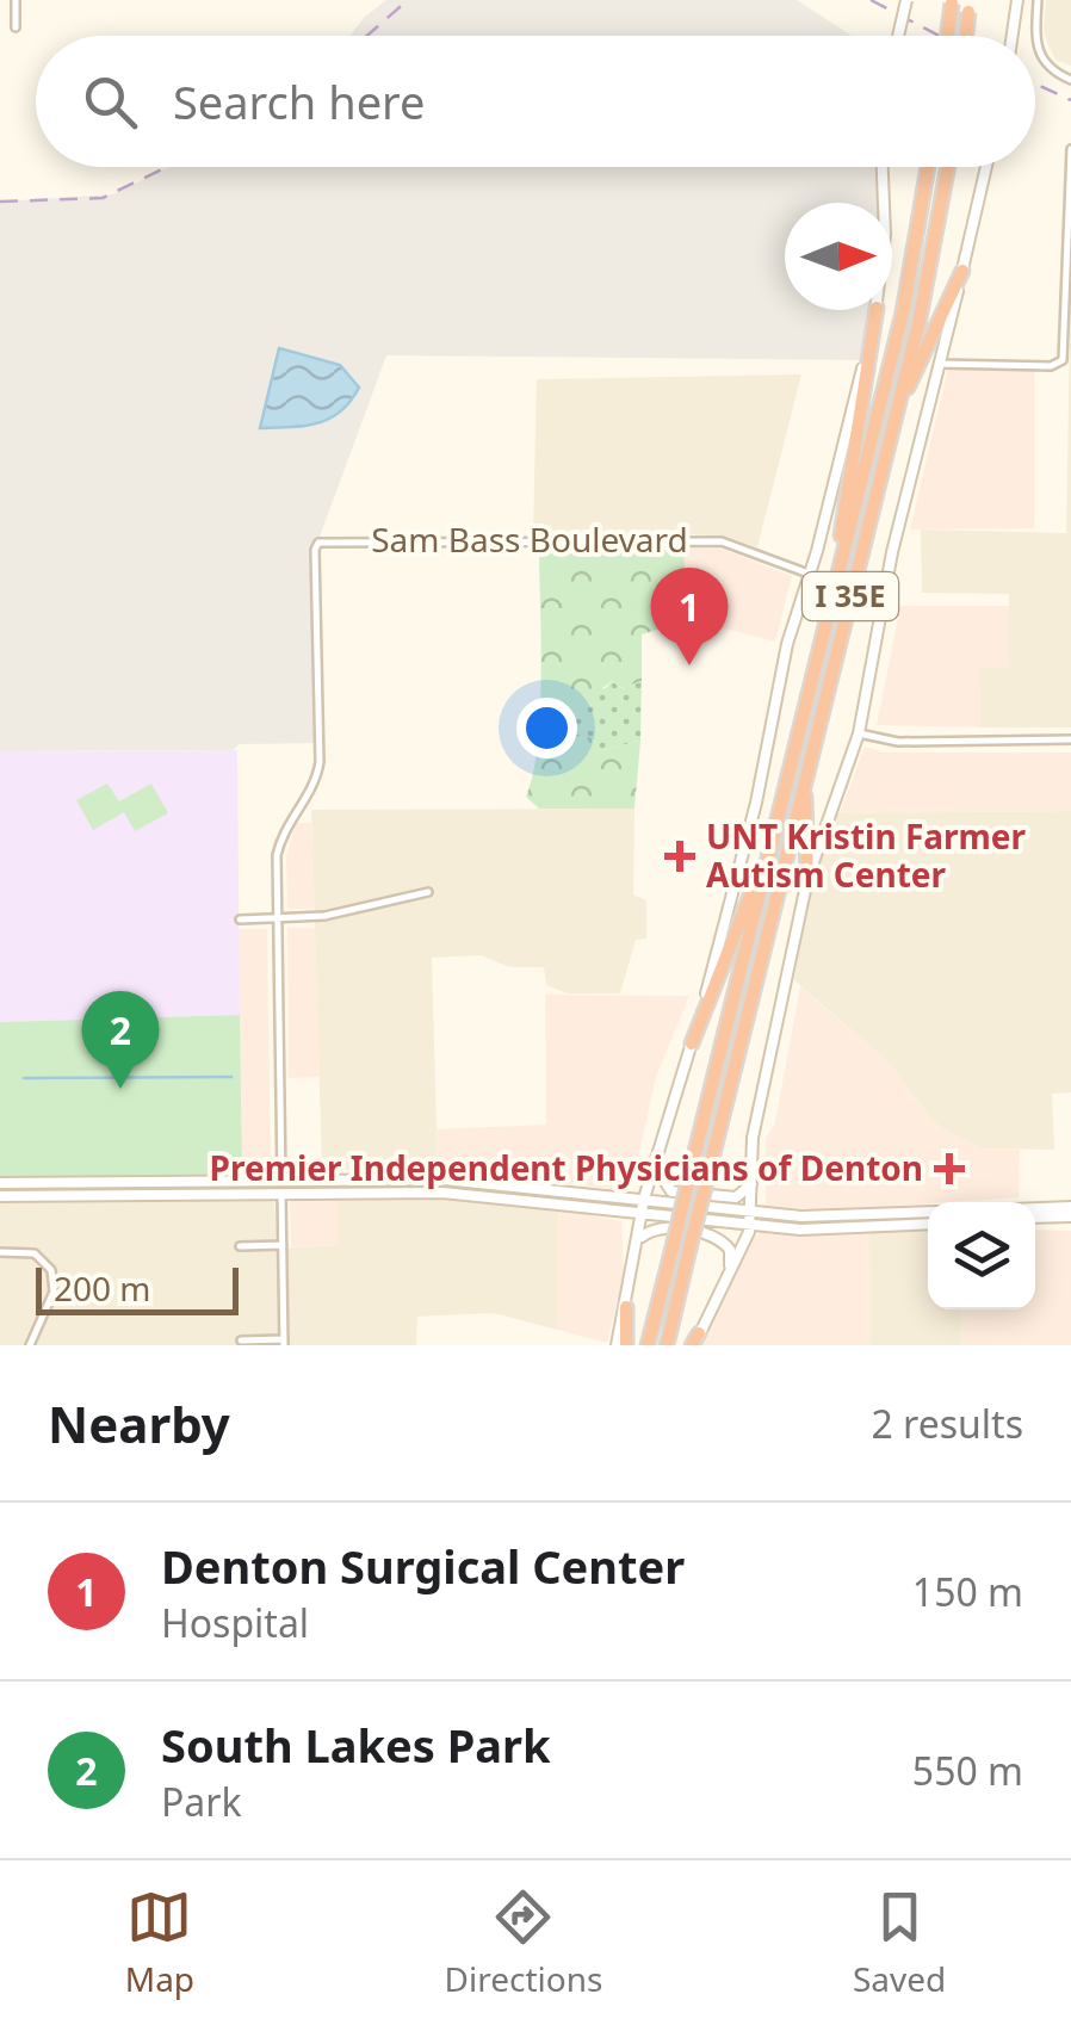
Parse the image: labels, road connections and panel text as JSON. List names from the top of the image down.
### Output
{
  "streets": {
    "highway": ["I 35E"],
    "street": ["Sam Bass Boulevard"]
  },
  "places": {
    "health": ["UNT Kristin Farmer Autism Center", "Premier Independent Physicians of Denton"]
  },
  "scale_bar": "200 m",
  "north": "right",
  "page": {
    "search": "Search here",
    "pins": ["1", "2"],
    "scale": "200 m",
    "heading": ["Nearby", "2 results"],
    "list": [
      {
        "mark": "1",
        "name": "Denton Surgical Center",
        "note": "Hospital",
        "value": "150 m"
      },
      {
        "mark": "2",
        "name": "South Lakes Park",
        "note": "Park",
        "value": "550 m"
      }
    ],
    "nav": ["Map", "Directions", "Saved"]
  }
}
